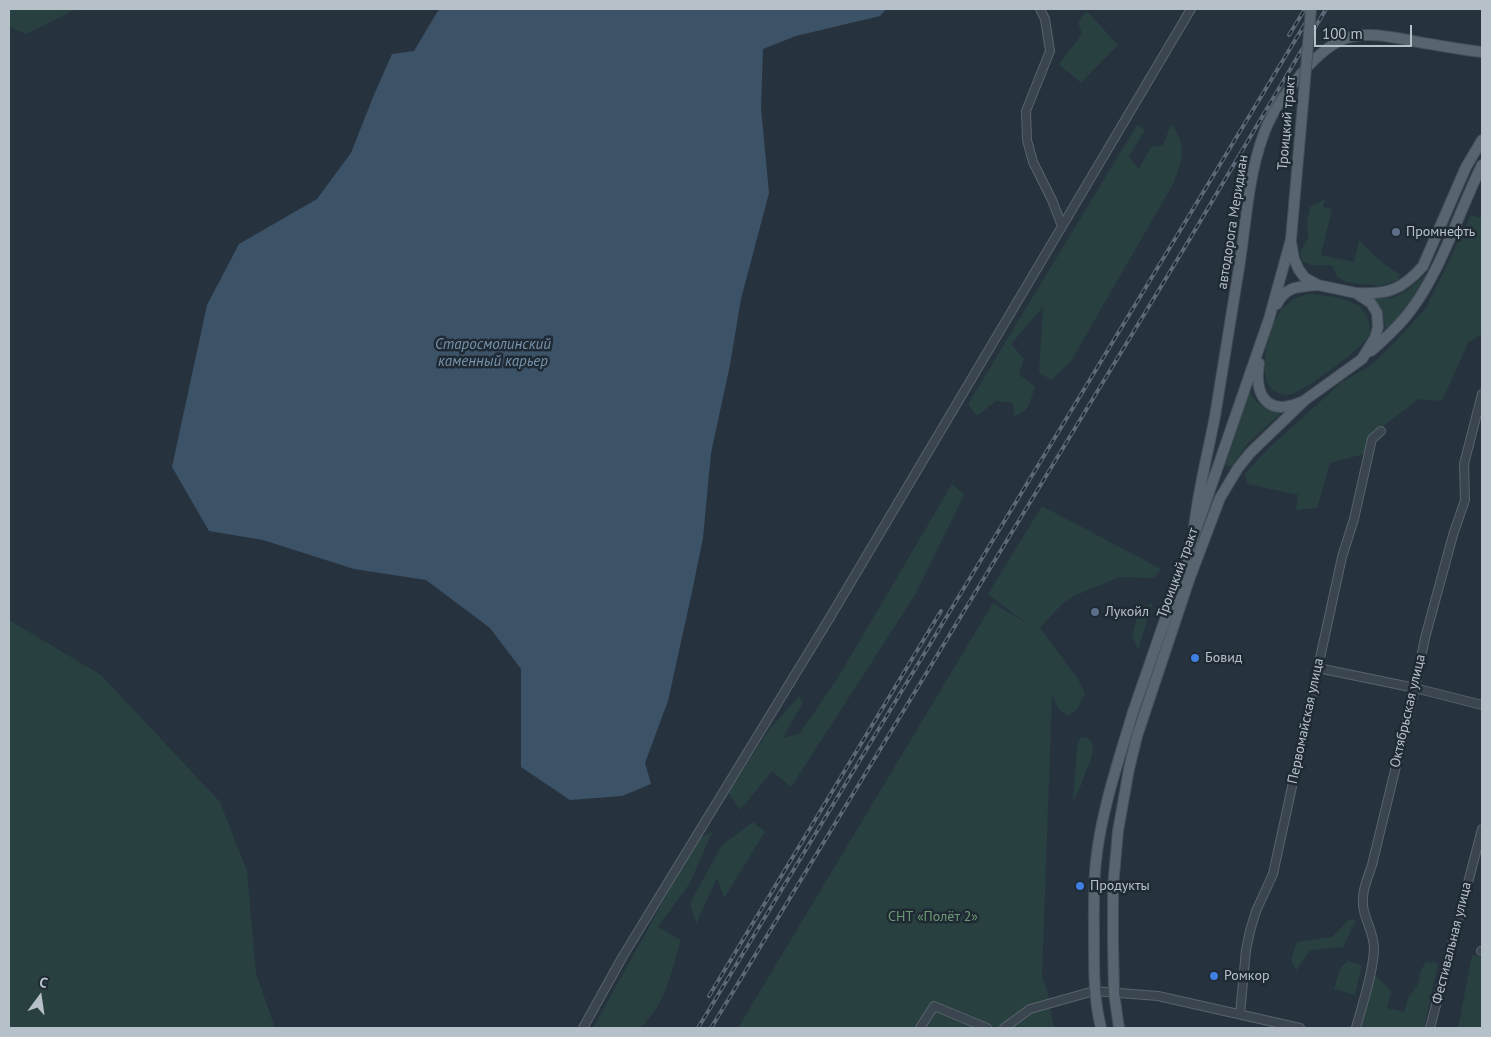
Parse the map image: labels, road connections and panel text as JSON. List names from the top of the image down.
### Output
{
  "streets": {
    "main road": ["Троицкий тракт", "автодорога Меридиан"],
    "street": ["Октябрьская улица", "Первомайская улица", "Фестивальная улица"]
  },
  "crossings": [
    ["Троицкий тракт", "автодорога Меридиан"]
  ],
  "water": ["Старосмолинский каменный карьер"],
  "parks": ["СНТ «Полёт 2»"],
  "places": [
    "Промнефть",
    "Лукойл",
    "Бовид",
    "Продукты",
    "Ромкор"
  ],
  "scale_bar": "100 m",
  "north": "top"
}
